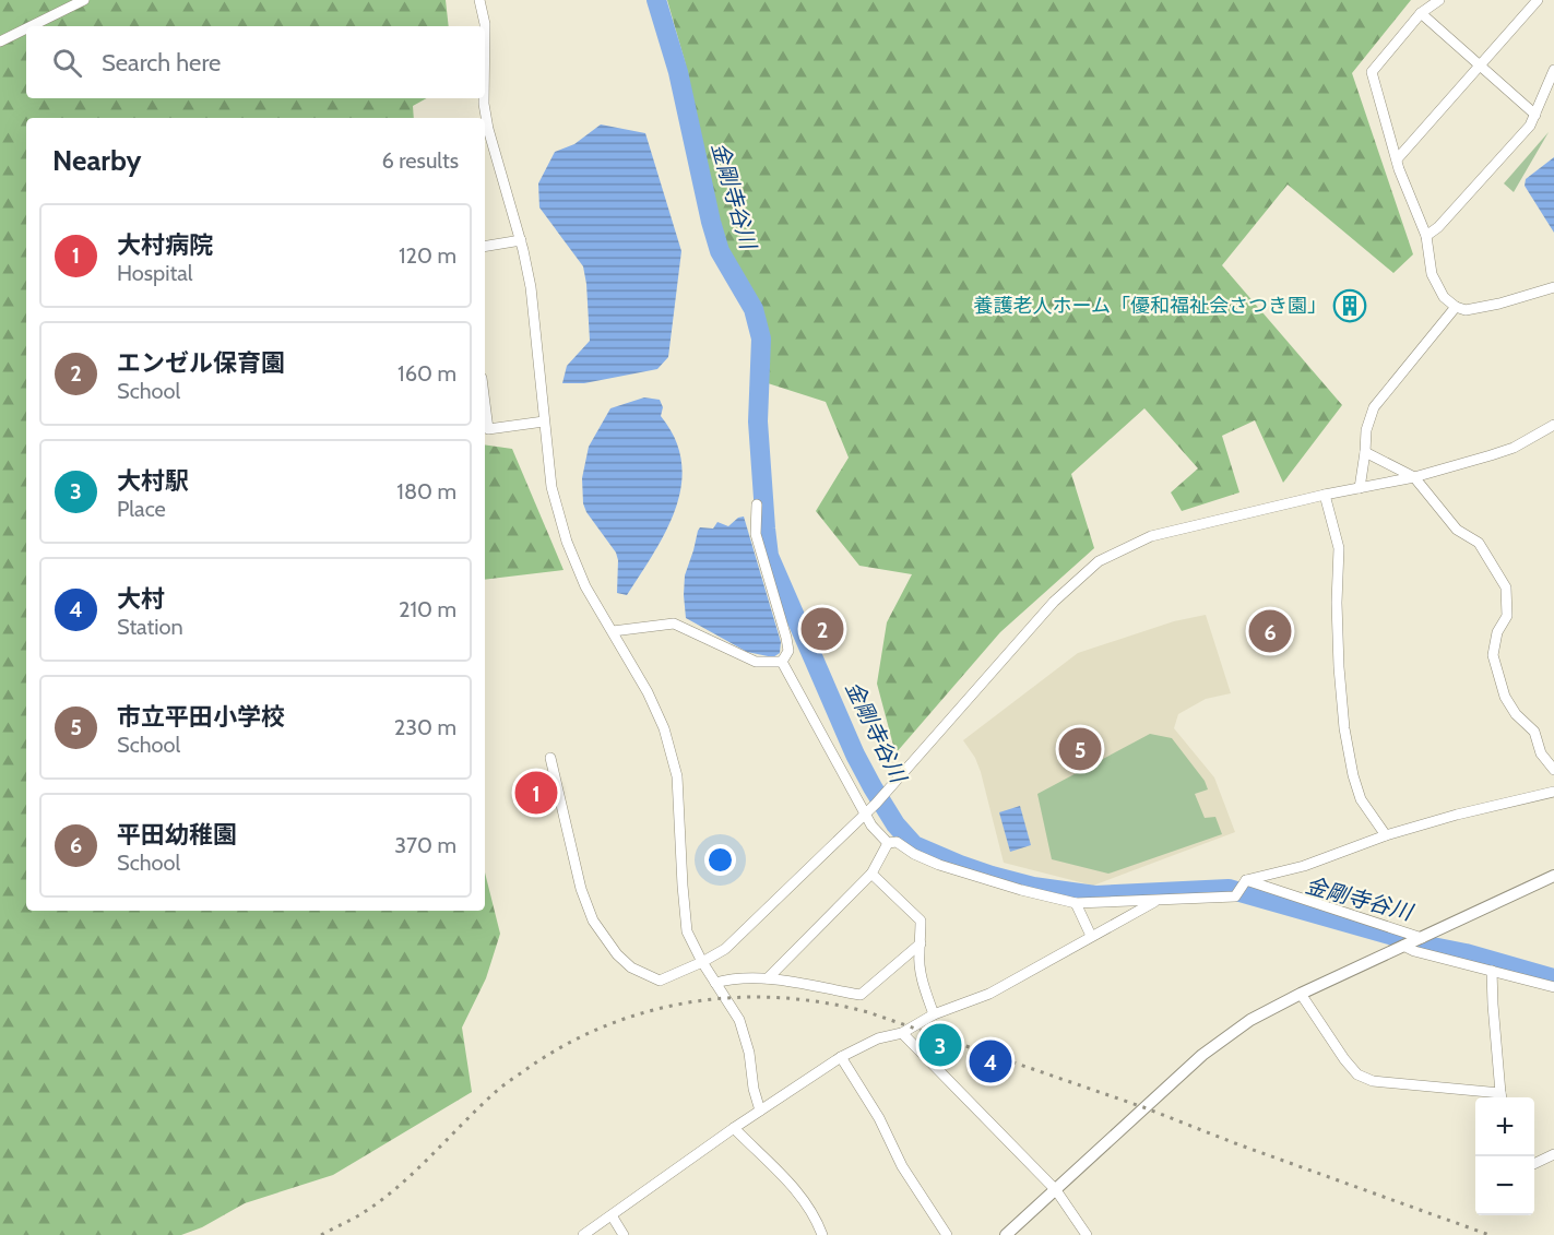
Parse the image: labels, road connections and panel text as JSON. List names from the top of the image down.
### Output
{
  "water": ["金剛寺谷川"],
  "places": {
    "building": ["養護老人ホーム「優和福祉会さつき園」"]
  },
  "page": {
    "search": "Search here",
    "heading": ["Nearby", "6 results"],
    "list": [
      {
        "mark": "1",
        "name": "大村病院",
        "note": "Hospital",
        "value": "120 m"
      },
      {
        "mark": "2",
        "name": "エンゼル保育園",
        "note": "School",
        "value": "160 m"
      },
      {
        "mark": "3",
        "name": "大村駅",
        "note": "Place",
        "value": "180 m"
      },
      {
        "mark": "4",
        "name": "大村",
        "note": "Station",
        "value": "210 m"
      },
      {
        "mark": "5",
        "name": "市立平田小学校",
        "note": "School",
        "value": "230 m"
      },
      {
        "mark": "6",
        "name": "平田幼稚園",
        "note": "School",
        "value": "370 m"
      }
    ],
    "pins": [
      "2",
      "6",
      "5",
      "1",
      "3",
      "4"
    ],
    "map_buttons": ["+", "−"]
  }
}
